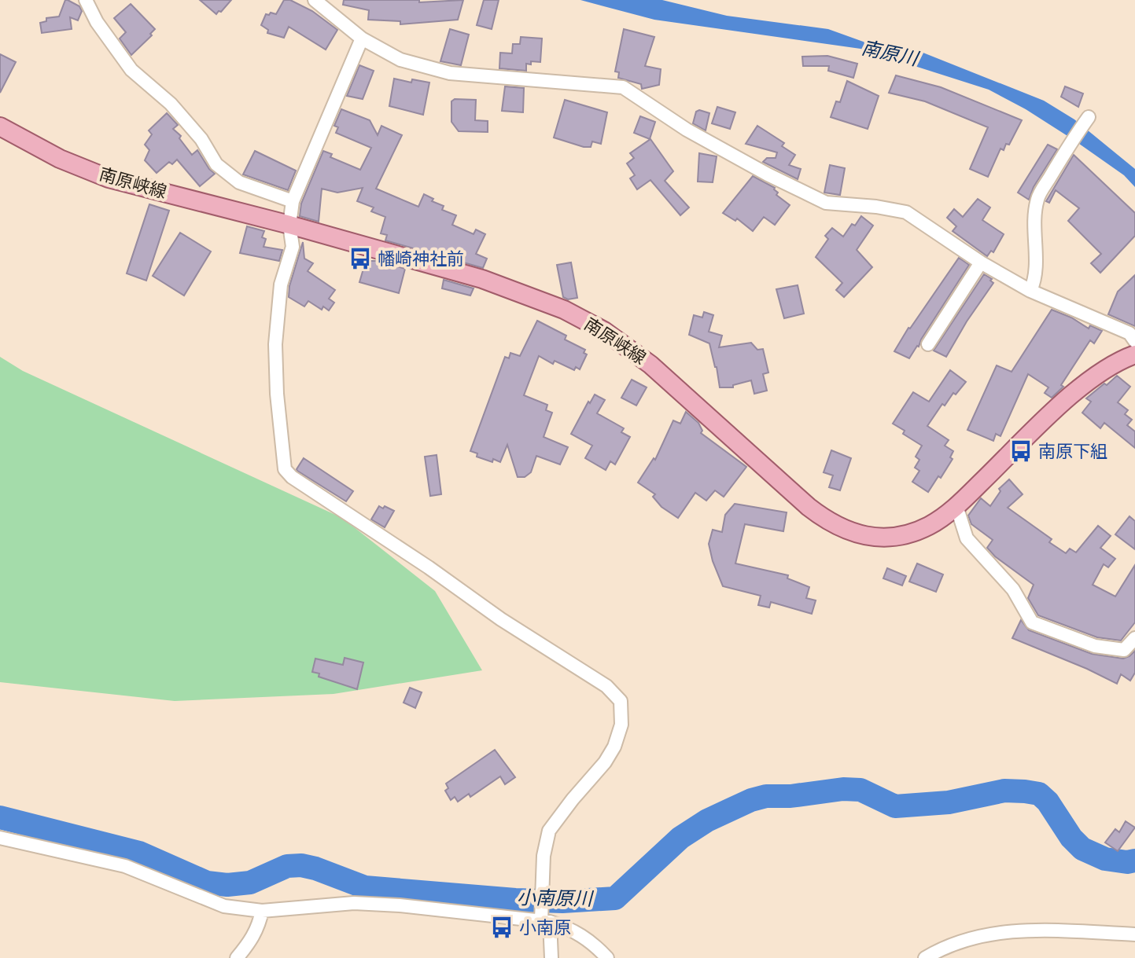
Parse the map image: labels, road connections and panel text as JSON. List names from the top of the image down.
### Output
{
  "streets": {
    "main road": ["南原峡線"]
  },
  "water": ["南原川", "小南原川"],
  "places": {
    "bus stop": ["幡崎神社前", "南原下組", "小南原"]
  }
}
